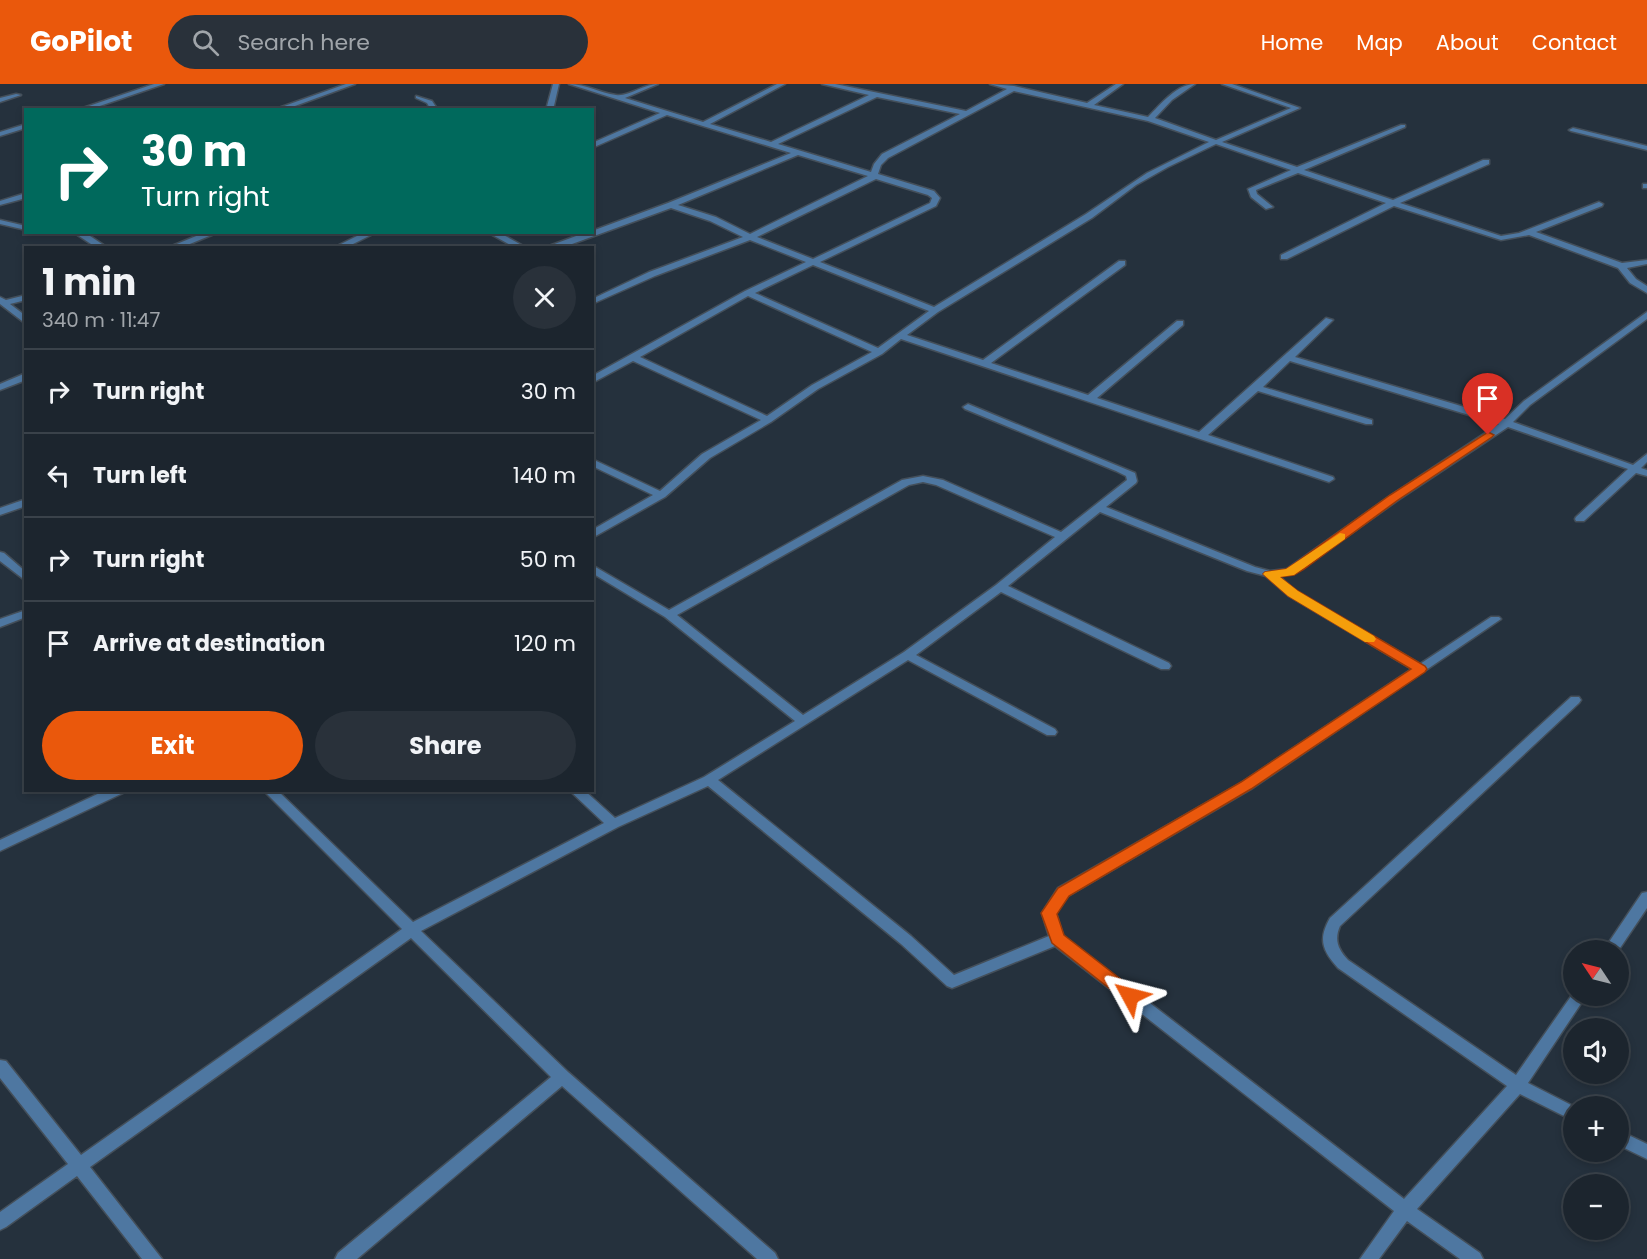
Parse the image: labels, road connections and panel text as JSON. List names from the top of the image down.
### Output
{
  "north": "top left",
  "page": {
    "header": "GoPilot",
    "search": "Search here",
    "nav": [
      "Home",
      "Map",
      "About",
      "Contact"
    ],
    "turn": ["30 m", "Turn right"],
    "heading": ["1 min", "340 m · 11:47"],
    "list": [
      {
        "name": "Turn right",
        "value": "30 m"
      },
      {
        "name": "Turn left",
        "value": "140 m"
      },
      {
        "name": "Turn right",
        "value": "50 m"
      },
      {
        "name": "Arrive at destination",
        "value": "120 m"
      }
    ],
    "buttons": ["Exit", "Share"],
    "map_buttons": ["+", "−"]
  }
}
